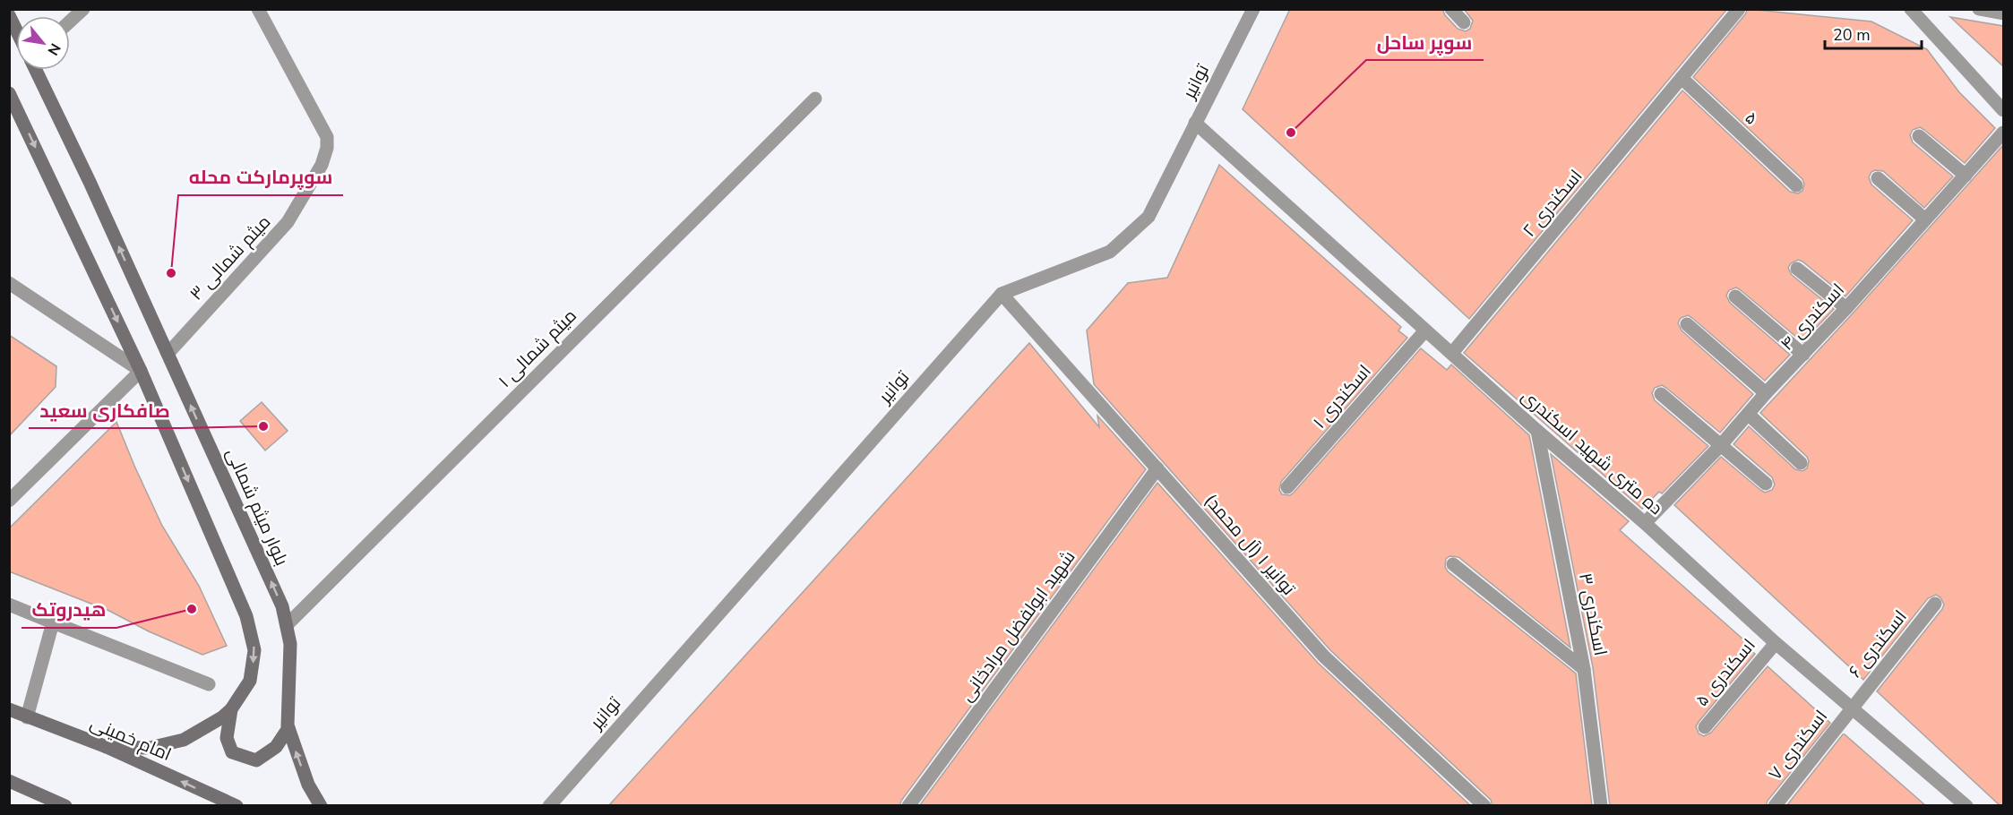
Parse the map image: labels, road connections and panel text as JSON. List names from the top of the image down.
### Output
{
  "streets": {
    "main road": ["بلوار میثم شمالی", "امام خمینی"],
    "street": [
      "توانیر",
      "۵",
      "اسکندری ۲",
      "میثم شمالی ۳",
      "اسکندری ۴",
      "میثم شمالی ۱",
      "اسکندری ۱",
      "ده متری شهید اسکندری",
      "توانیر ۱ (آل محمد)",
      "اسکندری ۳",
      "شهید ابولفضل مرادخانی",
      "اسکندری ۶",
      "اسکندری ۵",
      "اسکندری ۷"
    ]
  },
  "crossings": [
    ["توانیر", "ده متری شهید اسکندری"],
    ["توانیر", "توانیر ۱ (آل محمد)"],
    ["۵", "اسکندری ۲"],
    ["اسکندری ۲", "ده متری شهید اسکندری"],
    ["میثم شمالی ۳", "بلوار میثم شمالی"],
    ["اسکندری ۴", "ده متری شهید اسکندری"],
    ["میثم شمالی ۱", "بلوار میثم شمالی"],
    ["اسکندری ۱", "ده متری شهید اسکندری"],
    ["ده متری شهید اسکندری", "اسکندری ۳"],
    ["ده متری شهید اسکندری", "اسکندری ۶"],
    ["ده متری شهید اسکندری", "اسکندری ۵"],
    ["ده متری شهید اسکندری", "اسکندری ۷"],
    ["توانیر ۱ (آل محمد)", "شهید ابولفضل مرادخانی"],
    ["اسکندری ۶", "اسکندری ۷"]
  ],
  "one_way": ["امام خمینی"],
  "places": [
    "سوپر ساحل",
    "سوپرمارکت محله",
    "صافکاری سعید",
    "هیدروتک"
  ],
  "scale_bar": "20 m",
  "north": "bottom right"
}
